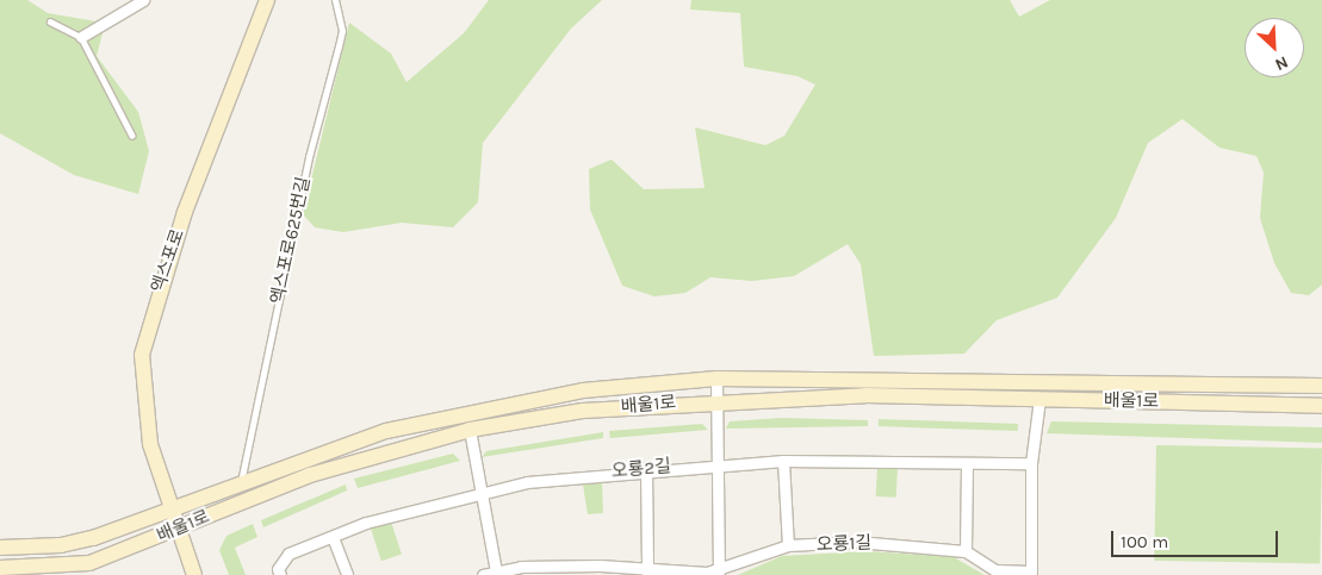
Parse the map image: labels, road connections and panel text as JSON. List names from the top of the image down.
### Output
{
  "streets": {
    "main road": ["엑스포로", "배울1로"],
    "street": ["오룡2길", "오룡1길"],
    "lane": ["엑스포로625번길"]
  },
  "crossings": [
    ["엑스포로625번길", "배울1로"],
    ["엑스포로", "배울1로"],
    ["배울1로", "오룡1길"],
    ["오룡2길", "오룡1길"]
  ],
  "scale_bar": "100 m",
  "north": "bottom right"
}
